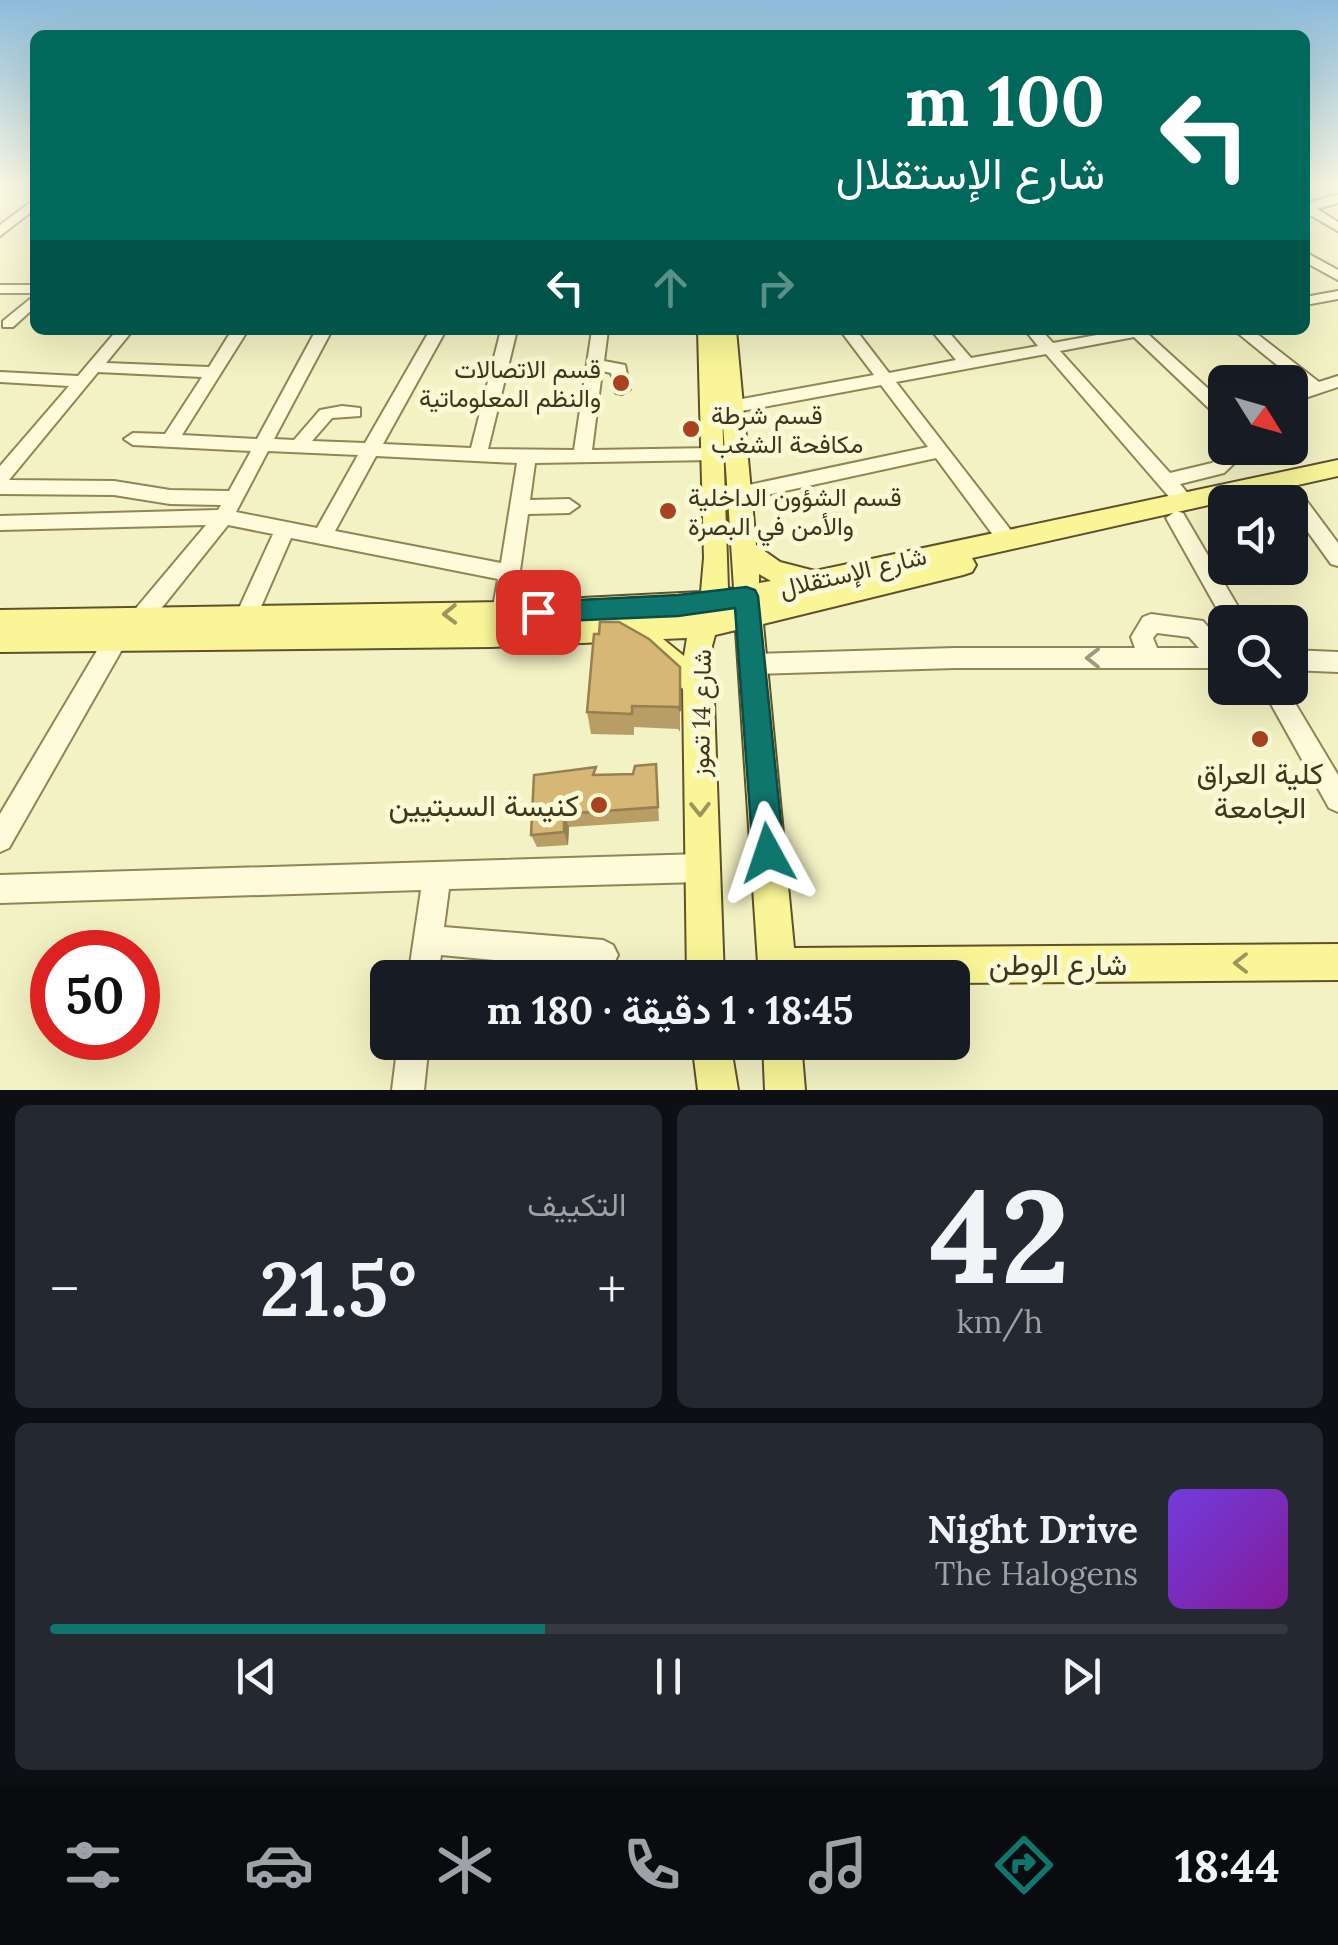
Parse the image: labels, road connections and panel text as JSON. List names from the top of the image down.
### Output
{
  "streets": {
    "main road": ["شارع الإستقلال", "شارع 14 تموز", "شارع الوطن"]
  },
  "crossings": [
    ["شارع الإستقلال", "شارع 14 تموز"]
  ],
  "one_way": ["شارع الوطن"],
  "places": [
    "قسم الاتصالات والنظم المعلوماتية",
    "قسم شرطة مكافحة الشغب",
    "قسم الشؤون الداخلية والأمن في البصرة",
    "كلية العراق الجامعة",
    "كنيسة السبتيين"
  ],
  "north": "bottom right",
  "page": {
    "turn": ["100 m", "شارع الإستقلال"],
    "limit": "50",
    "trip": "18:45 · 1 دقيقة · 180 m",
    "tile": [
      ["42", "km/h"],
      "التكييف"
    ],
    "heat": ["−", "21.5°", "+"],
    "song": ["Night Drive", "The Halogens"],
    "tabs": "18:44"
  }
}
